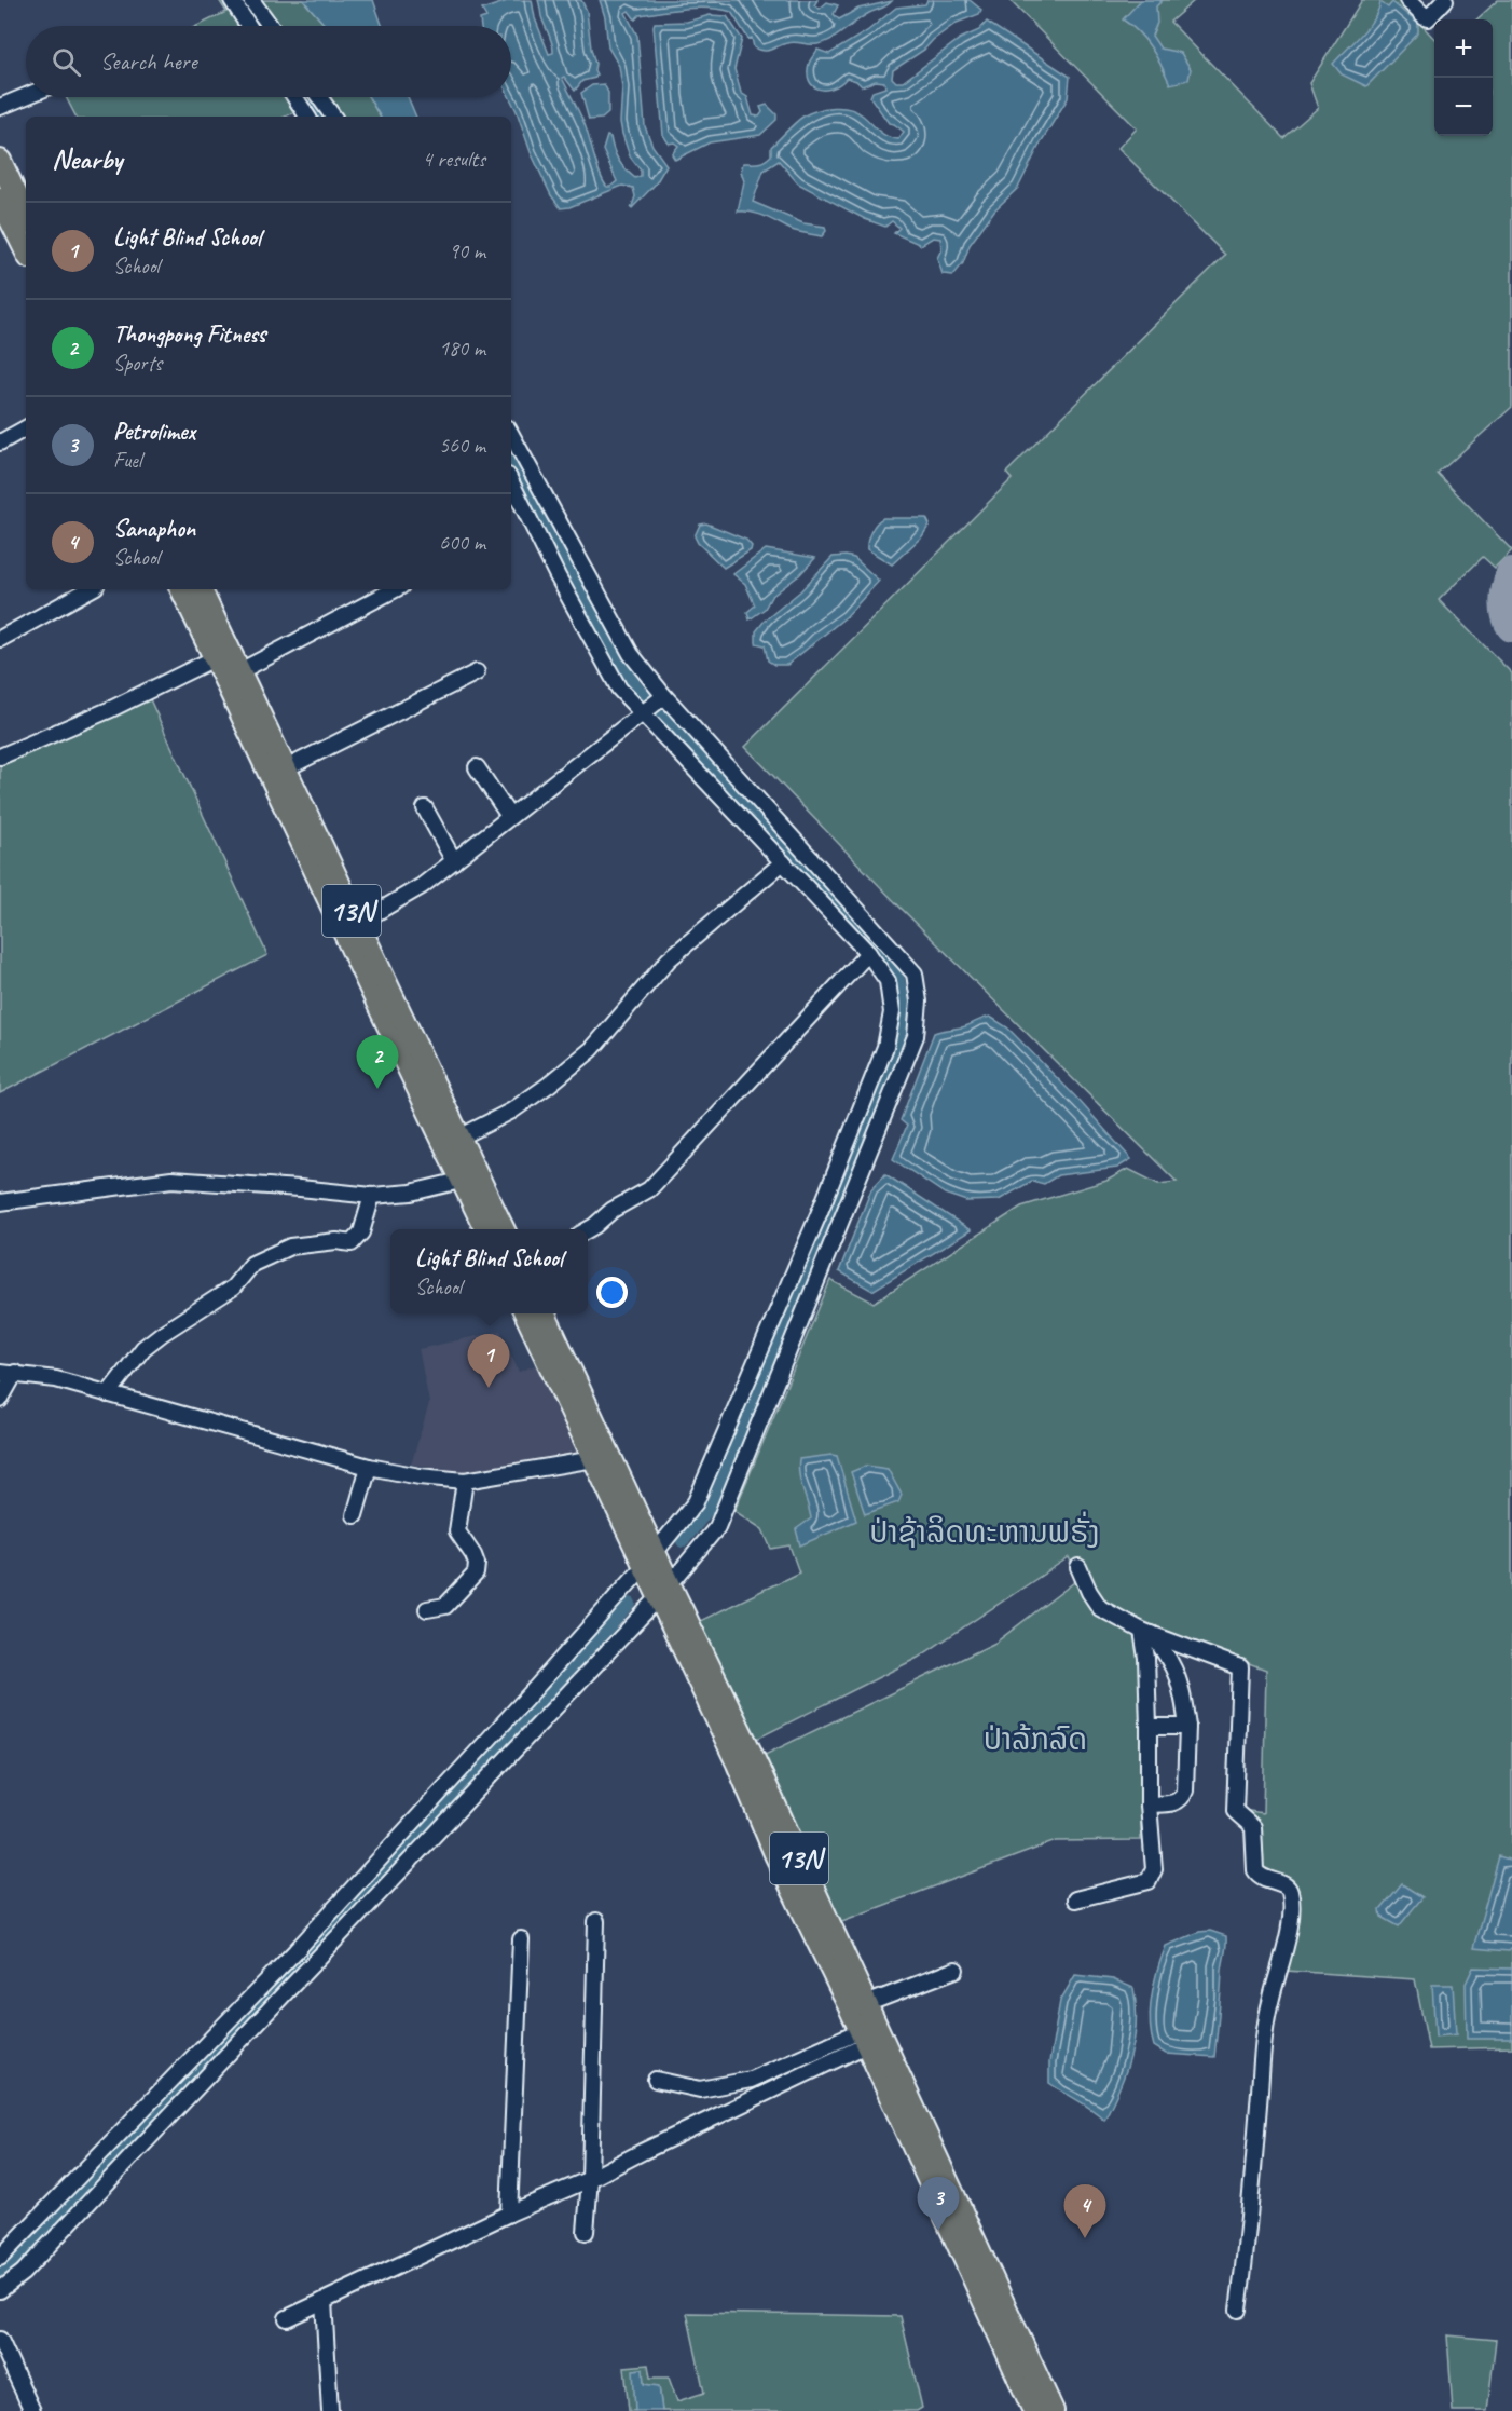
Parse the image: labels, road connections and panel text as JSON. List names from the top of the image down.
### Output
{
  "streets": {
    "highway": ["13N"]
  },
  "parks": ["ປ່າຊ້າລິດທະຫານຟຣັ່ງ", "ປ່າລ້ກລົດ"],
  "page": {
    "map_buttons": ["+", "−"],
    "search": "Search here",
    "heading": ["Nearby", "4 results"],
    "list": [
      {
        "mark": "1",
        "name": "Light Blind School",
        "note": "School",
        "value": "90 m"
      },
      {
        "mark": "2",
        "name": "Thongpong Fitness",
        "note": "Sports",
        "value": "180 m"
      },
      {
        "mark": "3",
        "name": "Petrolimex",
        "note": "Fuel",
        "value": "560 m"
      },
      {
        "mark": "4",
        "name": "Sanaphon",
        "note": "School",
        "value": "600 m"
      }
    ],
    "pins": [
      "2",
      "1",
      "3",
      "4"
    ],
    "popup": ["Light Blind School", "School"]
  }
}
